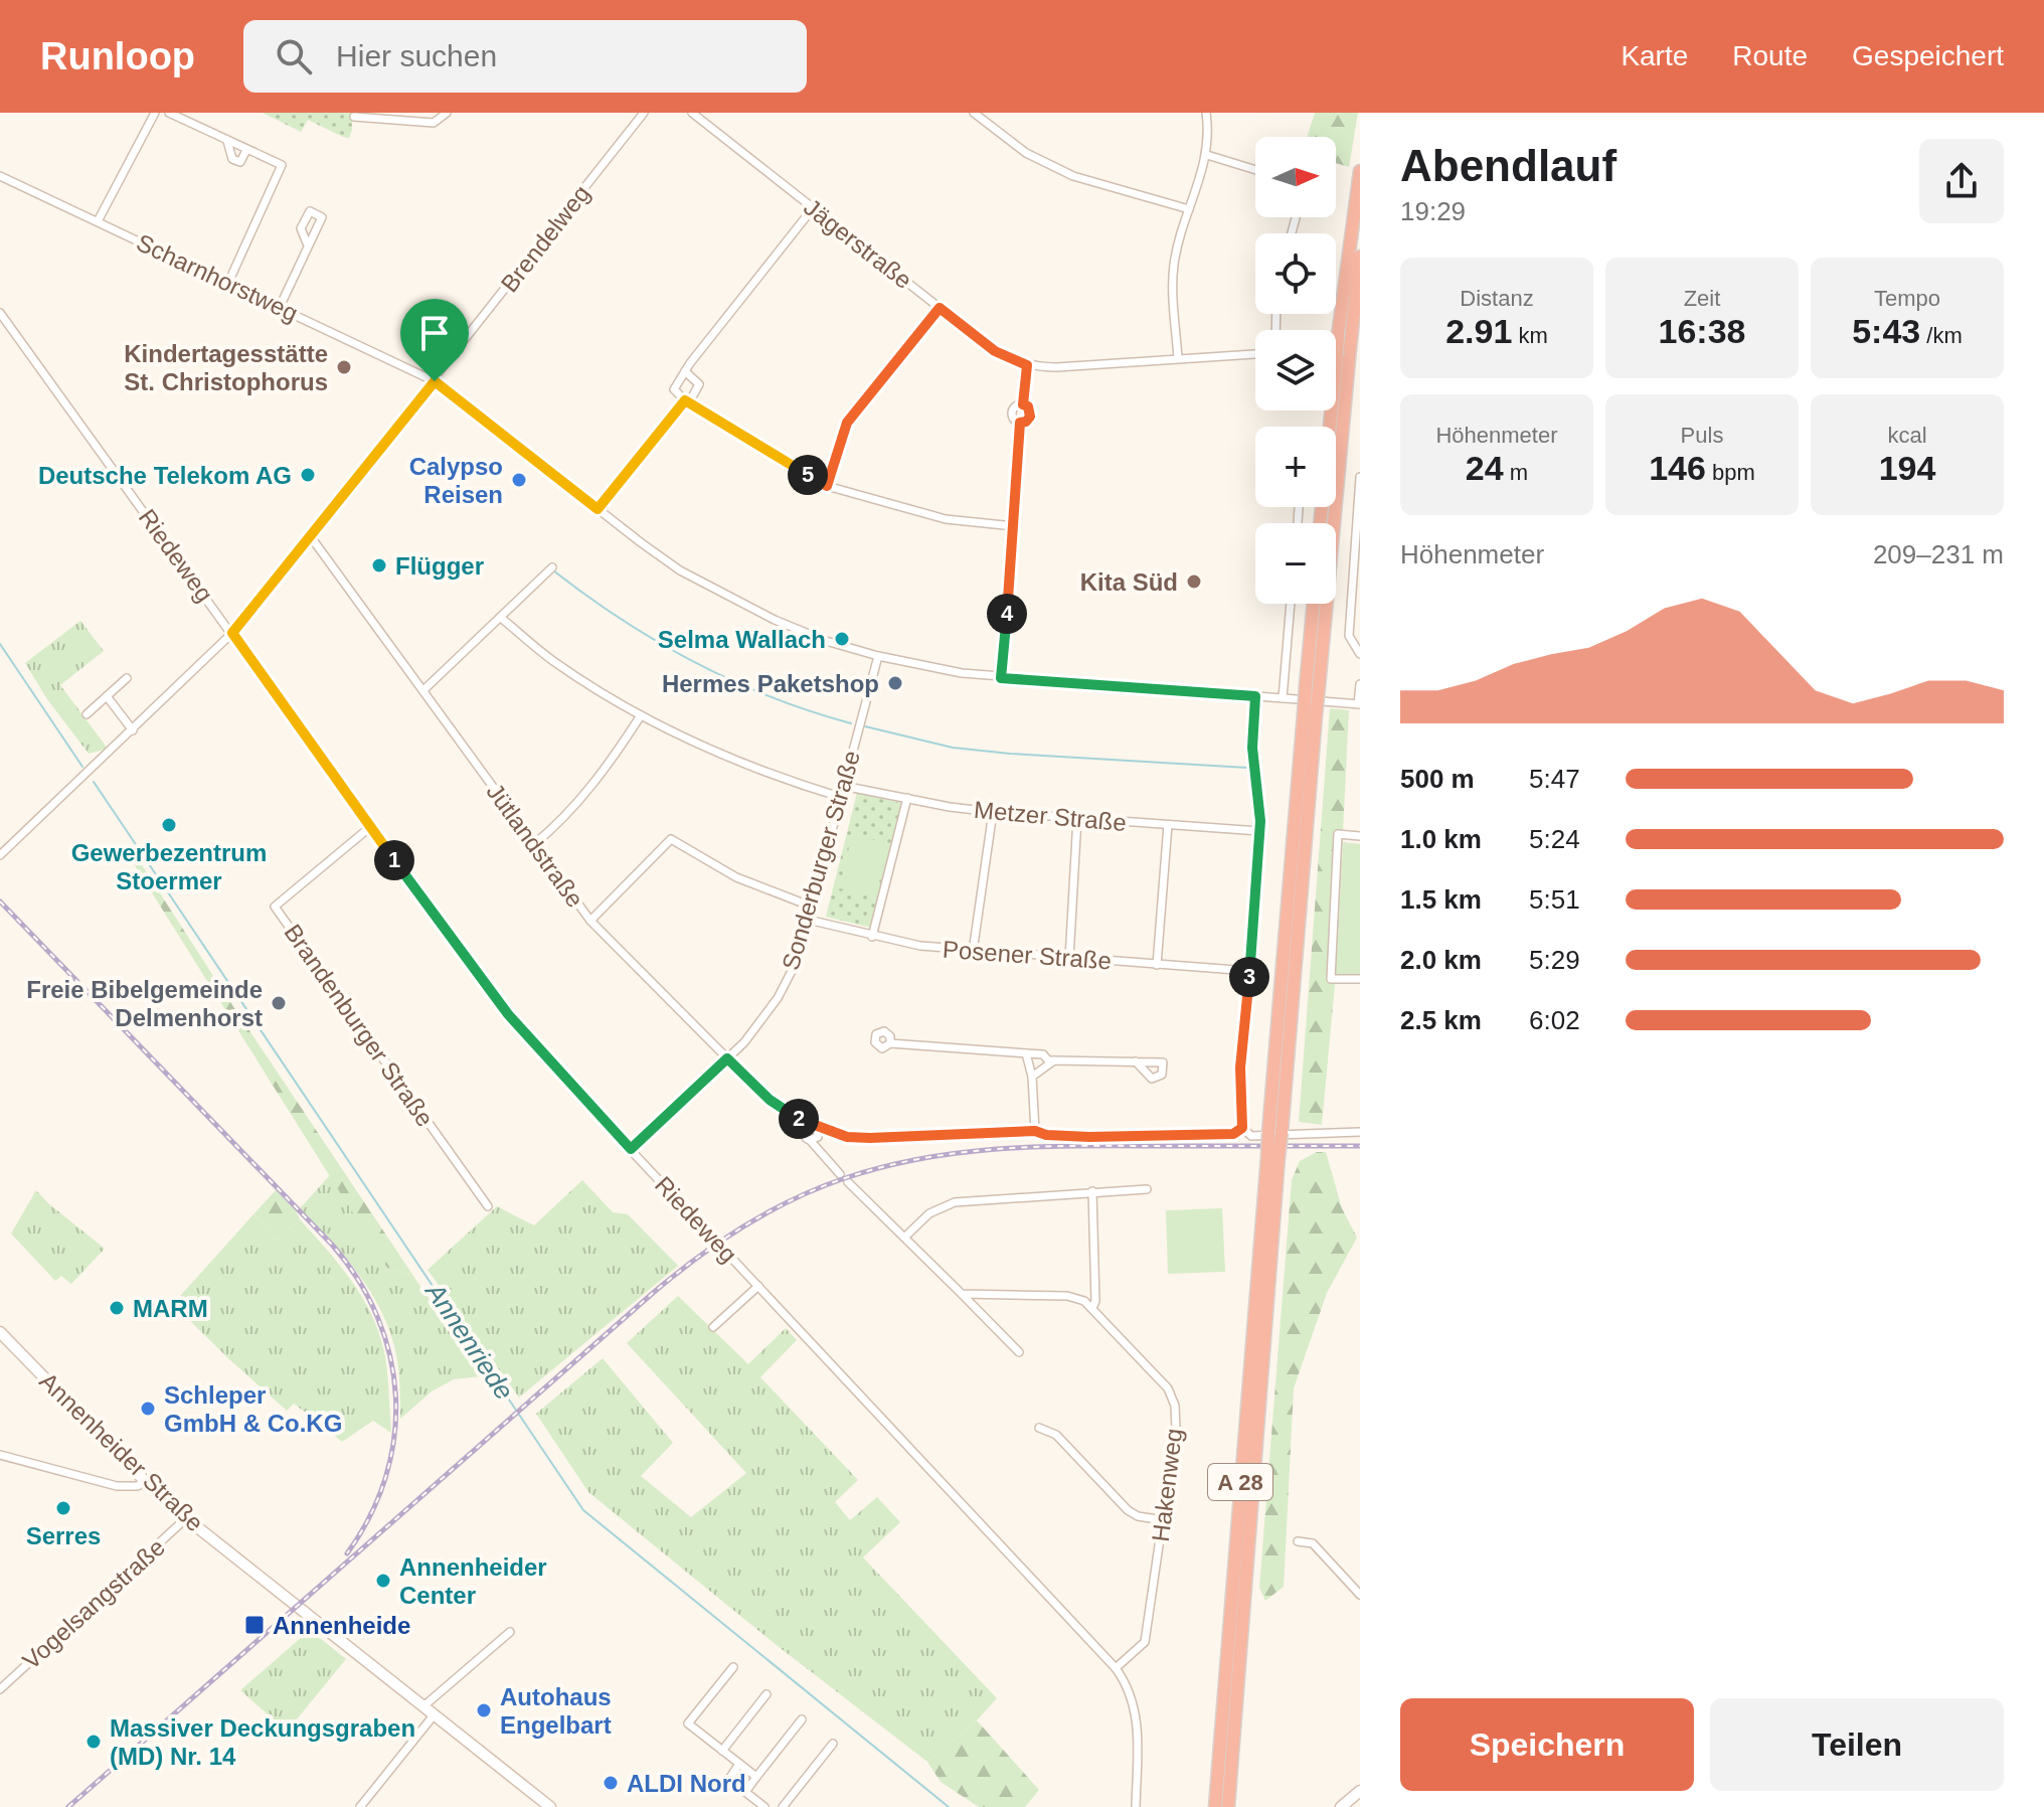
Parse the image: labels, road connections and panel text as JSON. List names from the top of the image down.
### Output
{
  "streets": {
    "highway": ["A 28"],
    "street": [
      "Brendelweg",
      "Jägerstraße",
      "Scharnhorstweg",
      "Riedeweg",
      "Metzer Straße",
      "Jütlandstraße",
      "Sonderburger Straße",
      "Posener Straße",
      "Brandenburger Straße",
      "Annenheider Straße",
      "Hakenweg",
      "Vogelsangstraße"
    ]
  },
  "crossings": [
    ["Brendelweg", "Scharnhorstweg"],
    ["Brendelweg", "Riedeweg"],
    ["Brendelweg", "Jütlandstraße"],
    ["Scharnhorstweg", "Sonderburger Straße"],
    ["Riedeweg", "Sonderburger Straße"],
    ["Riedeweg", "Brandenburger Straße"],
    ["Riedeweg", "Hakenweg"],
    ["Metzer Straße", "Sonderburger Straße"],
    ["Jütlandstraße", "Sonderburger Straße"],
    ["Sonderburger Straße", "Posener Straße"],
    ["Annenheider Straße", "Vogelsangstraße"]
  ],
  "water": ["Annenriede"],
  "places": {
    "other": [
      "Kindertagesstätte St. Christophorus",
      "Deutsche Telekom AG",
      "Calypso Reisen",
      "Flügger",
      "Kita Süd",
      "Selma Wallach",
      "Hermes Paketshop",
      "Gewerbezentrum Stoermer",
      "Freie Bibelgemeinde Delmenhorst",
      "MARM",
      "Schleper GmbH & Co.KG",
      "Serres",
      "Annenheider Center",
      "Autohaus Engelbart",
      "Massiver Deckungsgraben (MD) Nr. 14",
      "ALDI Nord"
    ],
    "transit": ["Annenheide"]
  },
  "north": "right",
  "page": {
    "header": "Runloop",
    "search": "Hier suchen",
    "nav": ["Karte", "Route", "Gespeichert"],
    "heading": ["Abendlauf", "19:29"],
    "map_buttons": ["+", "−"],
    "stats": [
      ["Distanz", "2.91 km"],
      ["Zeit", "16:38"],
      ["Tempo", "5:43 /km"],
      ["Höhenmeter", "24 m"],
      ["Puls", "146 bpm"],
      ["kcal", "194"]
    ],
    "pins": [
      "5",
      "4",
      "1",
      "3",
      "2"
    ],
    "chart": ["Höhenmeter", "209–231 m"],
    "list": [
      {
        "name": "500 m",
        "note": "5:47"
      },
      {
        "name": "1.0 km",
        "note": "5:24"
      },
      {
        "name": "1.5 km",
        "note": "5:51"
      },
      {
        "name": "2.0 km",
        "note": "5:29"
      },
      {
        "name": "2.5 km",
        "note": "6:02"
      }
    ],
    "buttons": ["Speichern", "Teilen"]
  }
}
